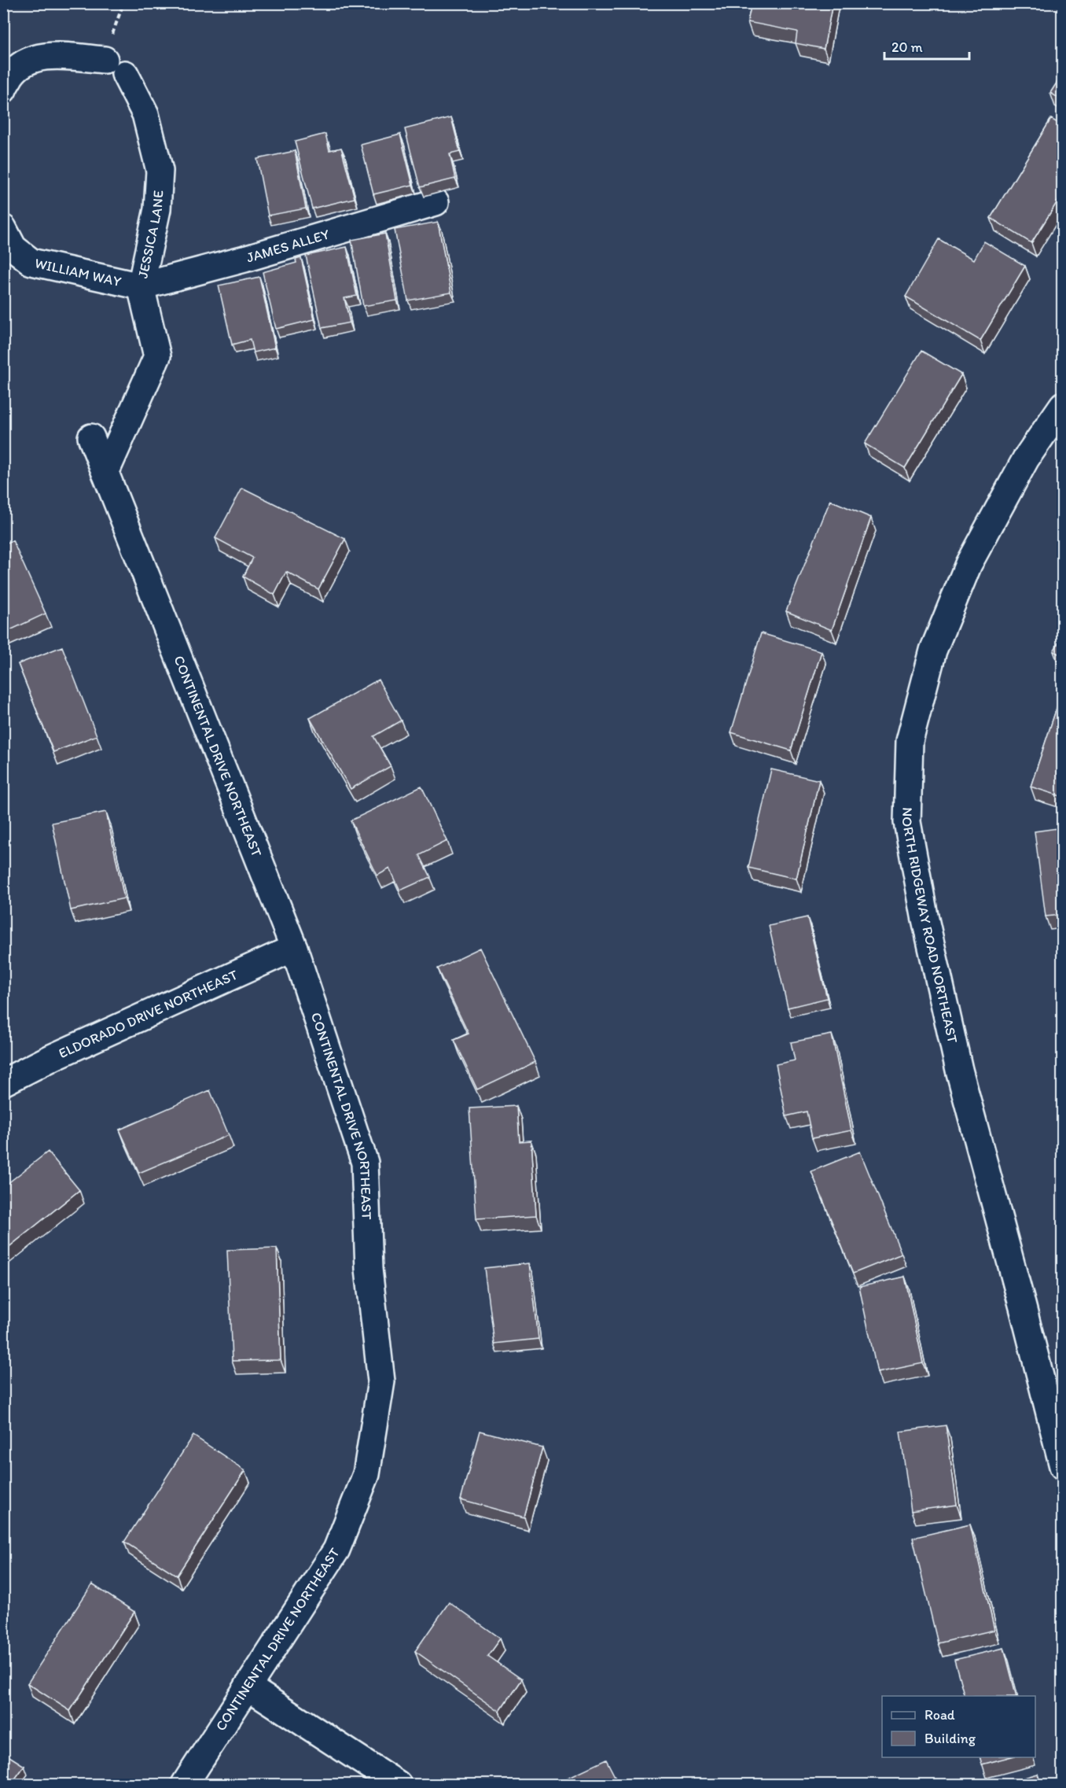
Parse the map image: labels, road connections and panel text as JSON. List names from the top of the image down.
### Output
{
  "streets": {
    "street": [
      "JESSICA LANE",
      "JAMES ALLEY",
      "WILLIAM WAY",
      "CONTINENTAL DRIVE NORTHEAST",
      "NORTH RIDGEWAY ROAD NORTHEAST",
      "ELDORADO DRIVE NORTHEAST"
    ]
  },
  "crossings": [
    ["JESSICA LANE", "JAMES ALLEY"],
    ["JESSICA LANE", "WILLIAM WAY"],
    ["JESSICA LANE", "CONTINENTAL DRIVE NORTHEAST"],
    ["JAMES ALLEY", "WILLIAM WAY"],
    ["CONTINENTAL DRIVE NORTHEAST", "ELDORADO DRIVE NORTHEAST"]
  ],
  "legend": ["Road", "Building"],
  "scale_bar": "20 m"
}
